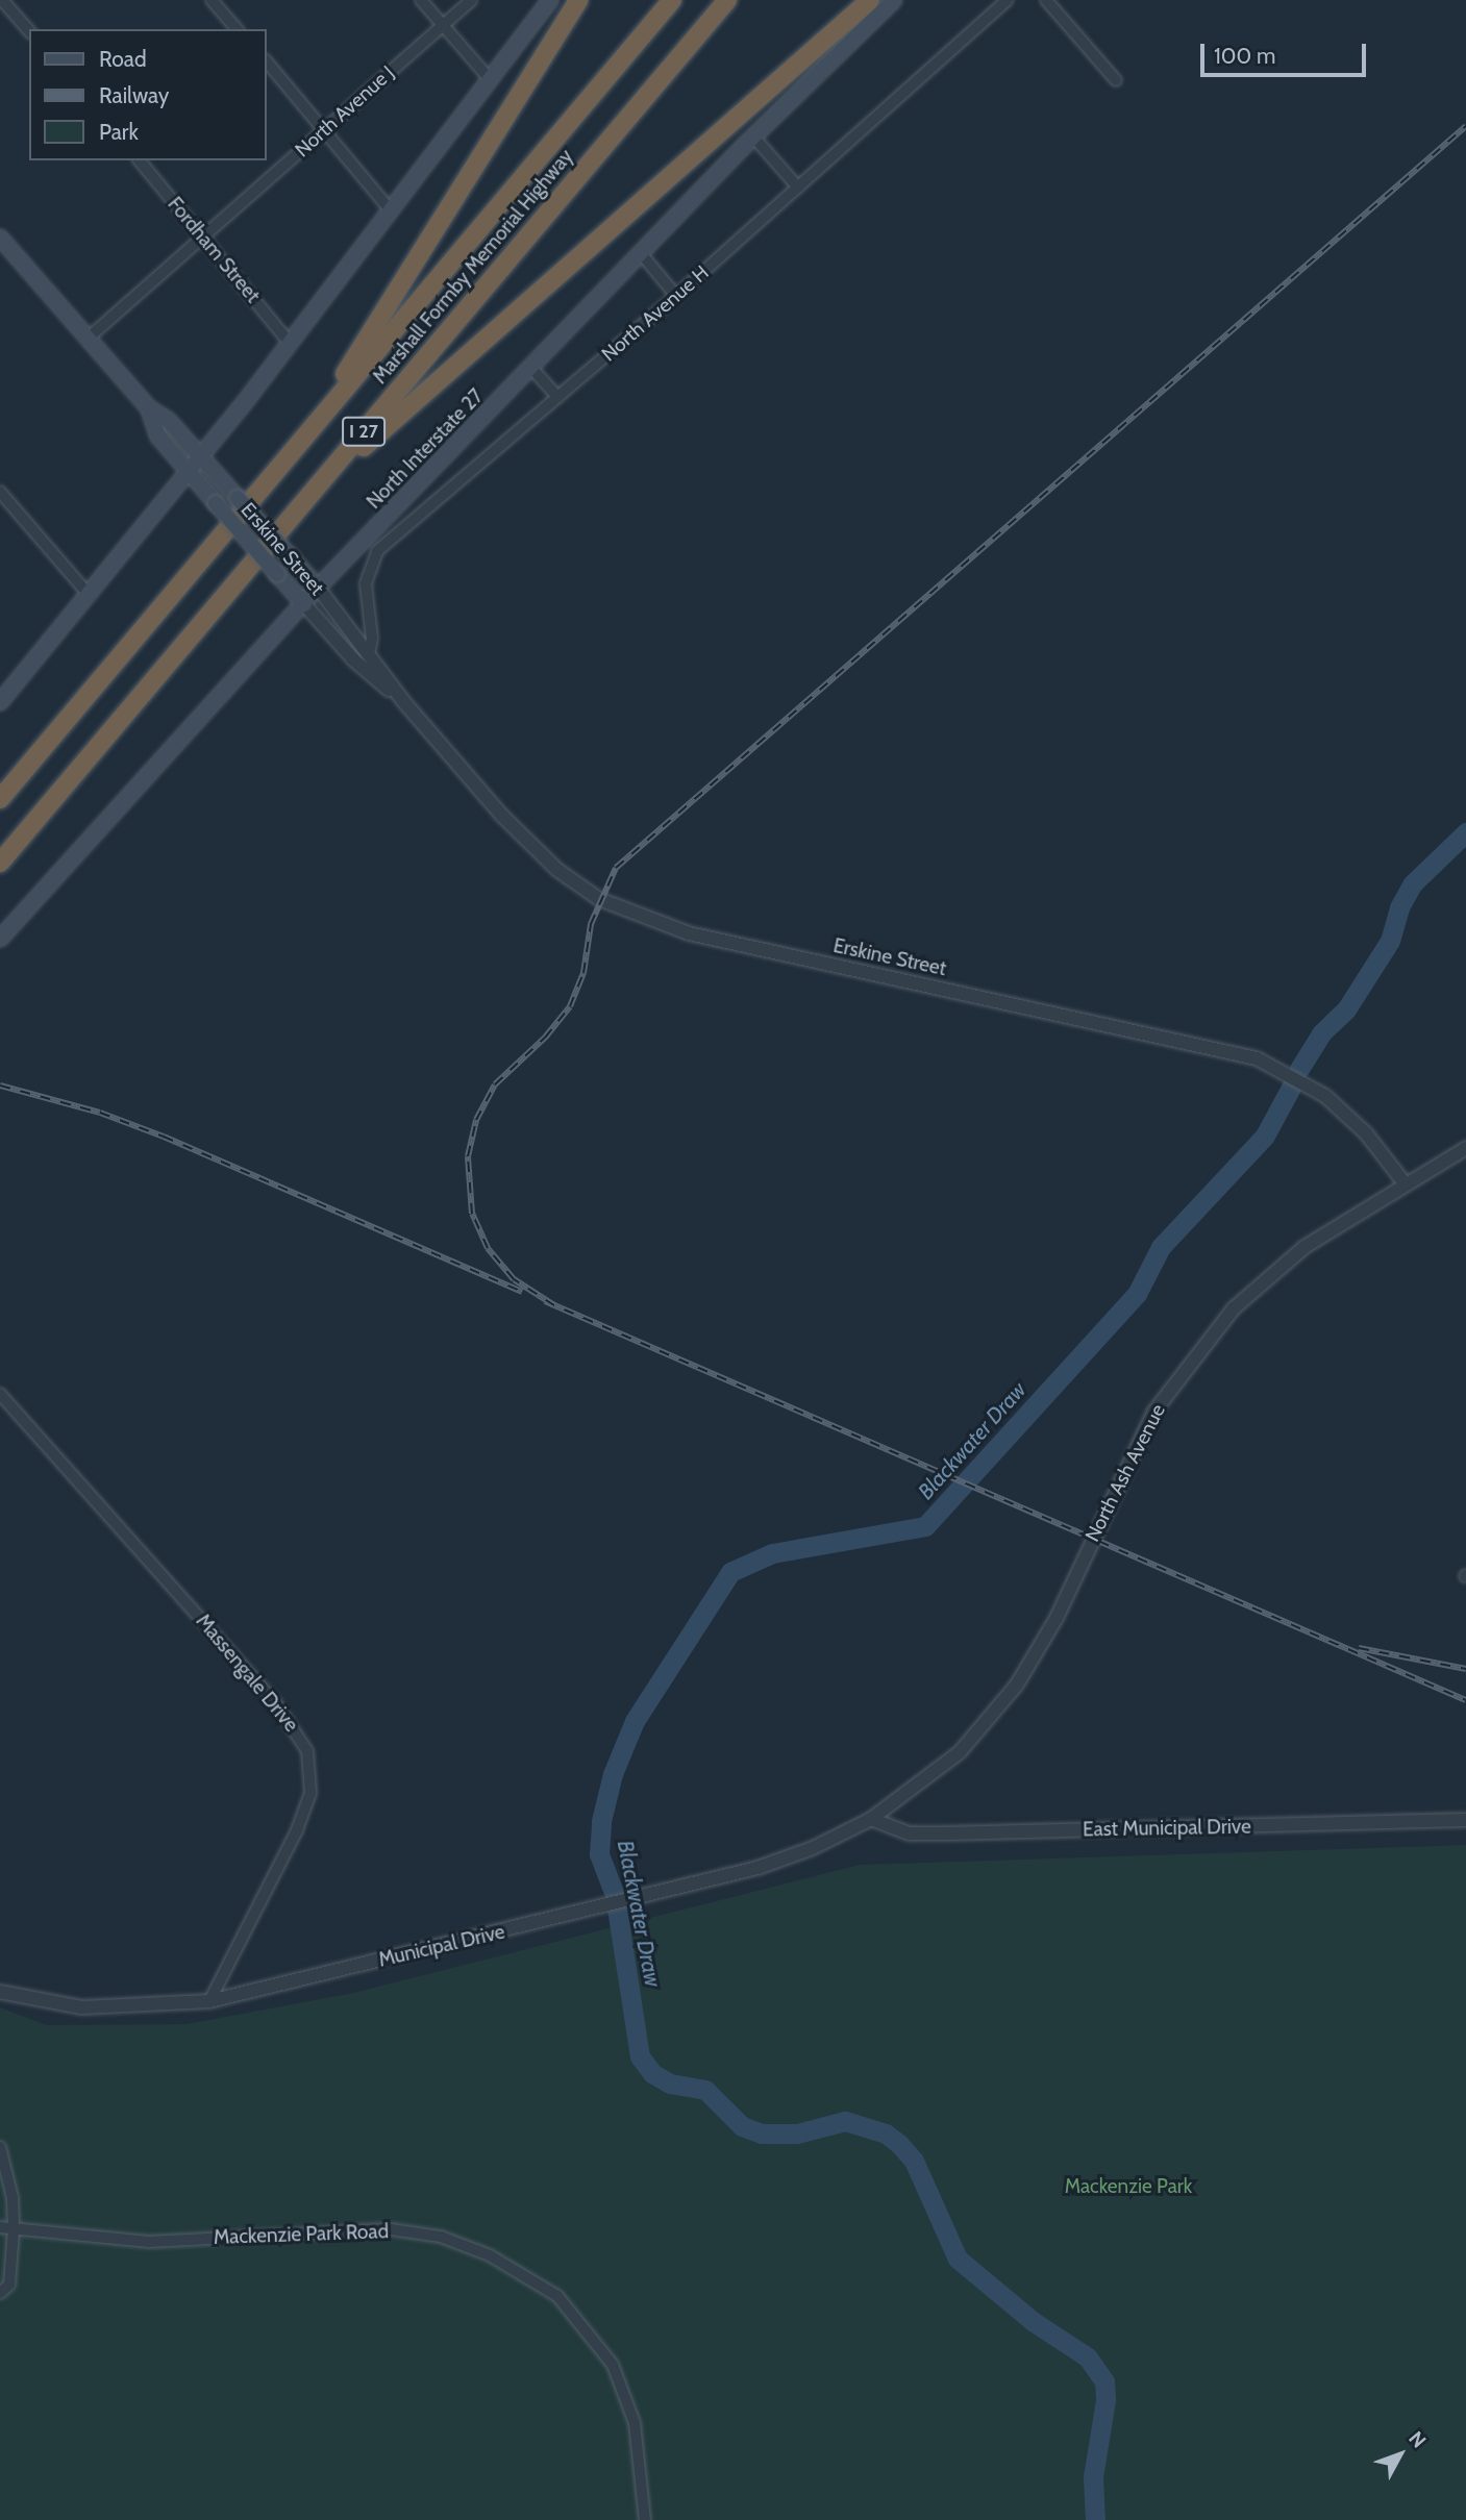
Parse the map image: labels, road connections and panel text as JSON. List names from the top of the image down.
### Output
{
  "streets": {
    "highway": ["Marshall Formby Memorial Highway", "I 27"],
    "main road": ["North Interstate 27", "Erskine Street"],
    "street": [
      "North Avenue J",
      "Fordham Street",
      "North Avenue H",
      "North Ash Avenue",
      "Massengale Drive",
      "East Municipal Drive",
      "Municipal Drive",
      "Mackenzie Park Road"
    ]
  },
  "crossings": [
    ["North Avenue J", "Fordham Street"],
    ["North Avenue J", "Erskine Street"],
    ["North Avenue H", "Erskine Street"],
    ["North Interstate 27", "Erskine Street"],
    ["Erskine Street", "North Ash Avenue"],
    ["North Ash Avenue", "East Municipal Drive"],
    ["North Ash Avenue", "Municipal Drive"],
    ["Massengale Drive", "Municipal Drive"],
    ["East Municipal Drive", "Municipal Drive"]
  ],
  "water": ["Blackwater Draw"],
  "parks": ["Mackenzie Park"],
  "legend": ["Road", "Railway", "Park"],
  "scale_bar": "100 m",
  "north": "top right"
}
